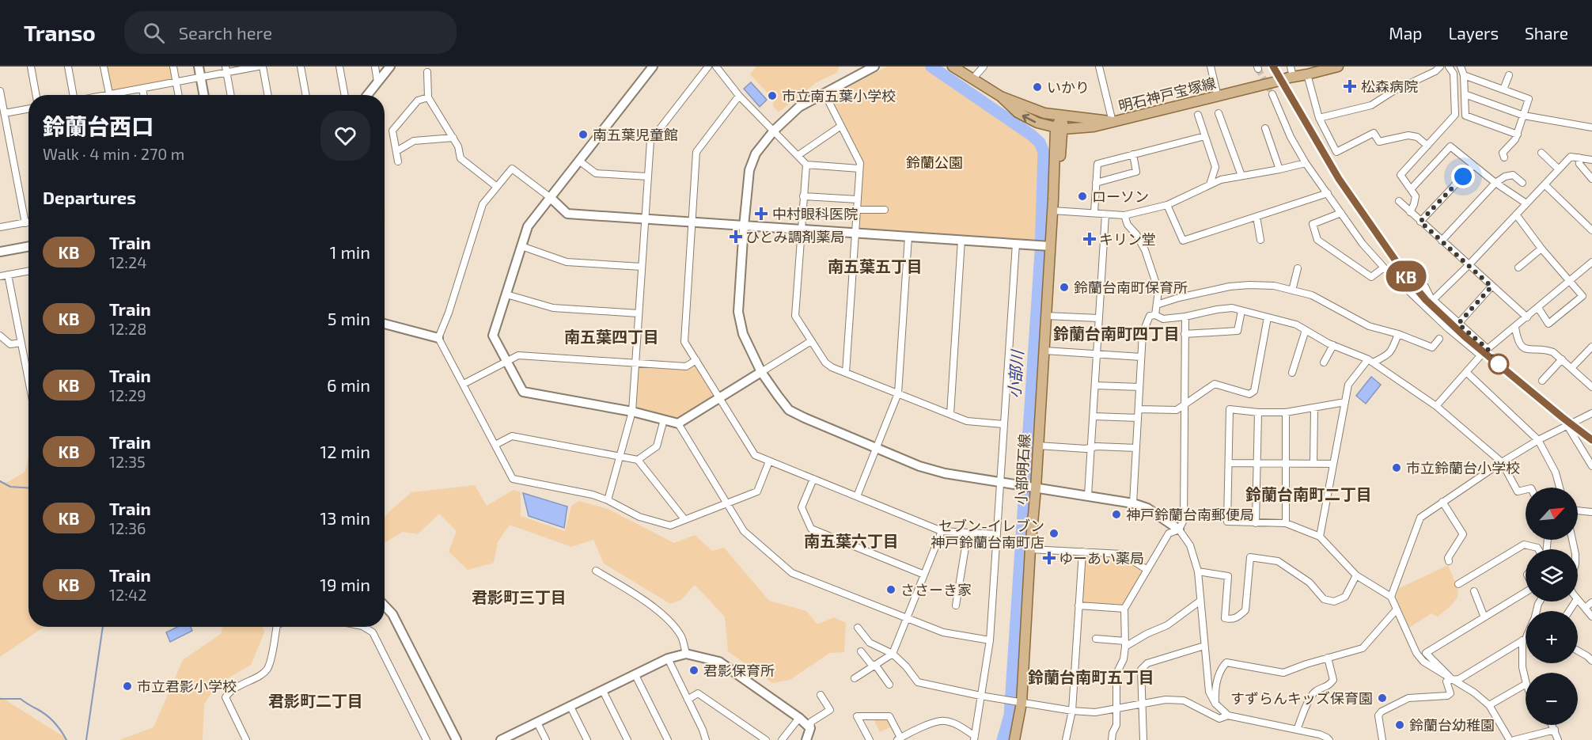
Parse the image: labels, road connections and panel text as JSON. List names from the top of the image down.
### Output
{
  "streets": {
    "main road": ["明石神戸宝塚線", "小部明石線"]
  },
  "crossings": [
    ["明石神戸宝塚線", "小部明石線"]
  ],
  "districts": [
    "南五葉五丁目",
    "鈴蘭台南町四丁目",
    "南五葉四丁目",
    "鈴蘭台南町二丁目",
    "南五葉六丁目",
    "君影町三丁目",
    "鈴蘭台南町五丁目",
    "君影町二丁目"
  ],
  "water": ["小部川"],
  "parks": ["鈴蘭公園"],
  "places": {
    "health": [
      "松森病院",
      "中村眼科医院",
      "ひとみ調剤薬局",
      "キリン堂",
      "ゆーあい薬局"
    ],
    "other": [
      "いかり",
      "市立南五葉小学校",
      "南五葉児童館",
      "ローソン",
      "鈴蘭台南町保育所",
      "市立鈴蘭台小学校",
      "神戸鈴蘭台南郵便局",
      "セブン-イレブン 神戸鈴蘭台南町店",
      "ささーき家",
      "君影保育所",
      "市立君影小学校",
      "すずらんキッズ保育園",
      "鈴蘭台幼稚園"
    ]
  },
  "north": "top right",
  "page": {
    "header": "Transo",
    "search": "Search here",
    "nav": ["Map", "Layers", "Share"],
    "on_map": "KB",
    "heading": [
      ["鈴蘭台西口", "Walk · 4 min · 270 m"],
      "Departures"
    ],
    "list": [
      {
        "mark": "KB",
        "name": "Train",
        "note": "12:24",
        "value": "1 min"
      },
      {
        "mark": "KB",
        "name": "Train",
        "note": "12:28",
        "value": "5 min"
      },
      {
        "mark": "KB",
        "name": "Train",
        "note": "12:29",
        "value": "6 min"
      },
      {
        "mark": "KB",
        "name": "Train",
        "note": "12:35",
        "value": "12 min"
      },
      {
        "mark": "KB",
        "name": "Train",
        "note": "12:36",
        "value": "13 min"
      },
      {
        "mark": "KB",
        "name": "Train",
        "note": "12:42",
        "value": "19 min"
      }
    ],
    "map_buttons": ["+", "−"]
  }
}
